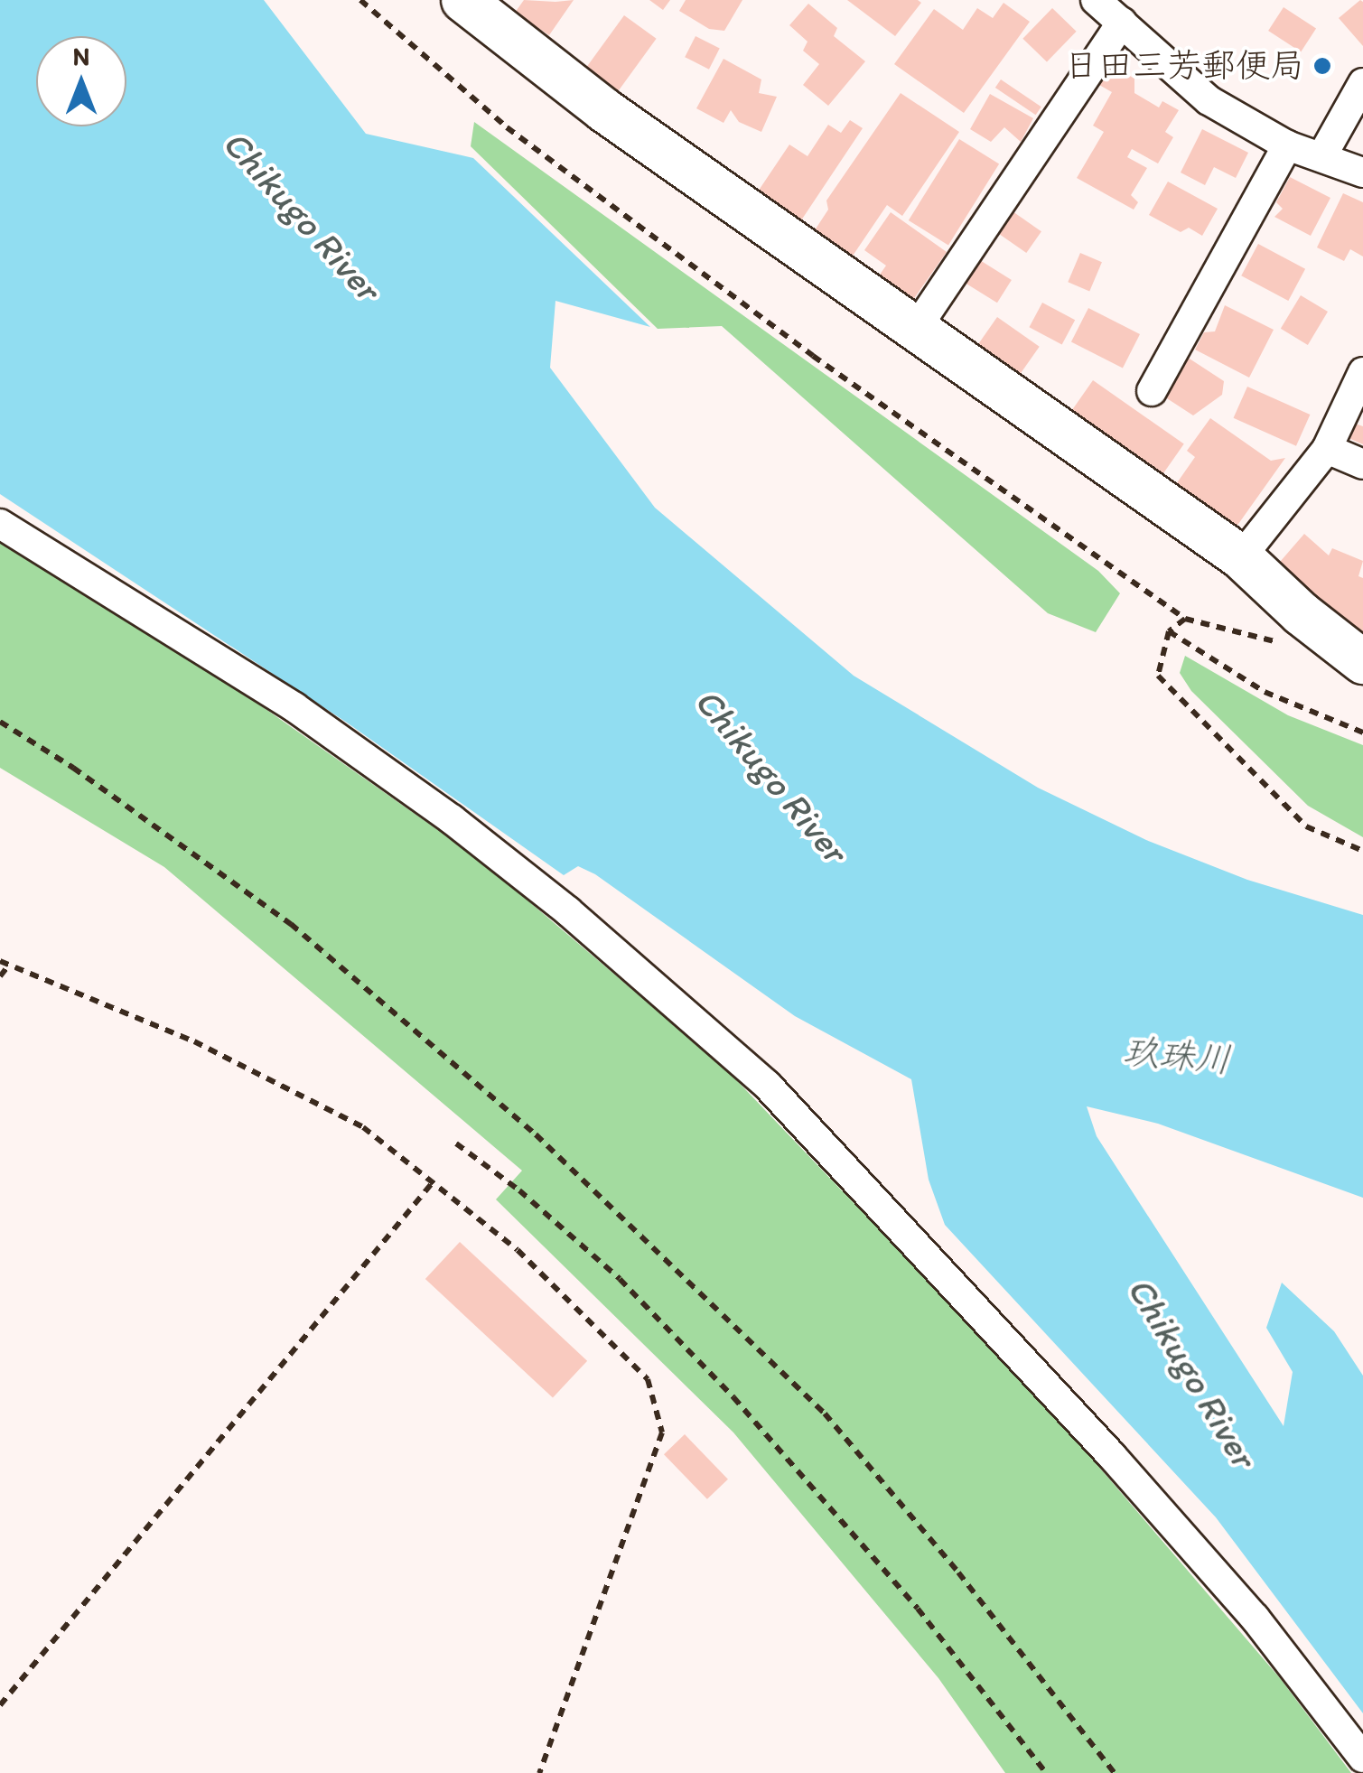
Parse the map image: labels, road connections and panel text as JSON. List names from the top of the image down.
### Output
{
  "water": ["Chikugo River", "玖珠川"],
  "places": ["日田三芳郵便局"],
  "north": "top"
}
